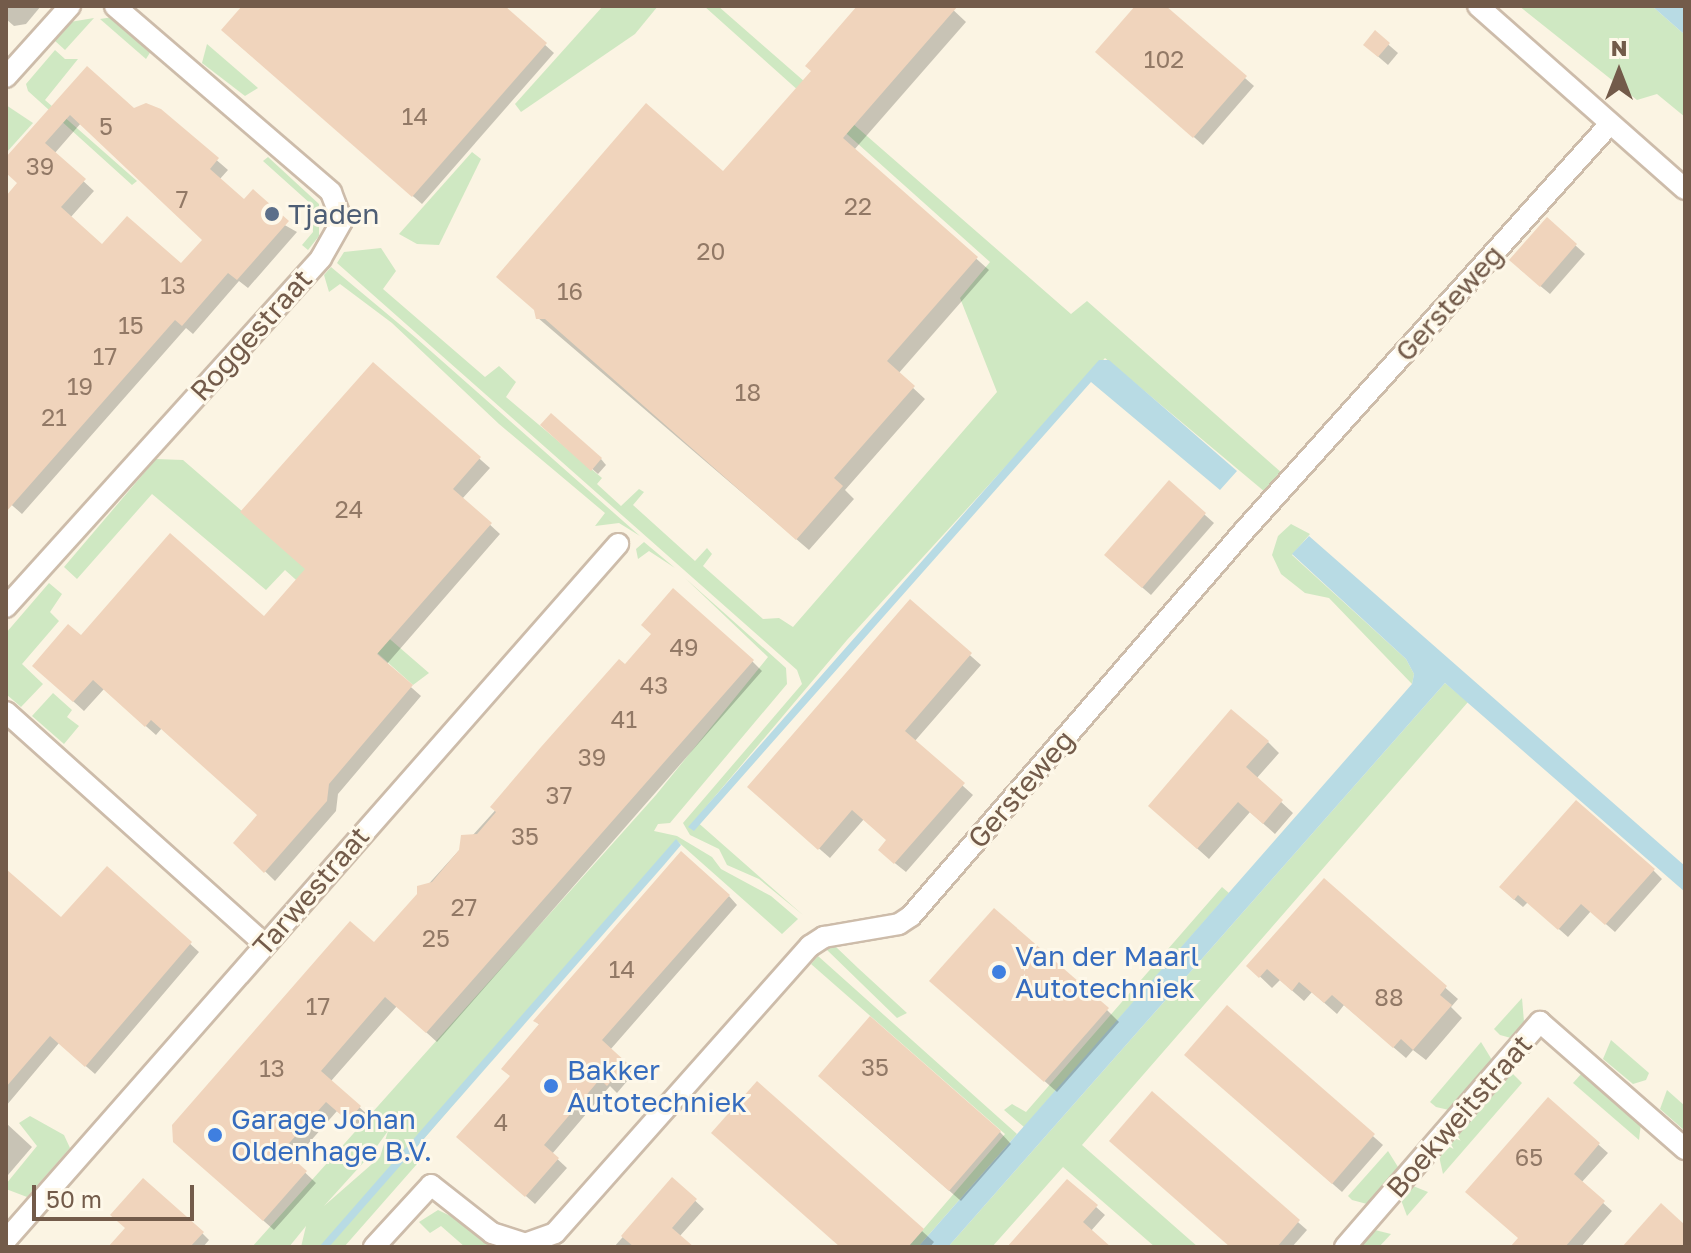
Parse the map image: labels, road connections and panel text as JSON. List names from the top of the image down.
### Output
{
  "streets": {
    "street": [
      "Gersteweg",
      "Roggestraat",
      "Tarwestraat",
      "Boekweitstraat"
    ]
  },
  "places": [
    "Tjaden",
    "Van der Maarl Autotechniek",
    "Bakker Autotechniek",
    "Garage Johan Oldenhage B.V."
  ],
  "house_numbers": [
    "102",
    "14",
    "5",
    "39",
    "7",
    "22",
    "20",
    "13",
    "16",
    "15",
    "17",
    "19",
    "18",
    "21",
    "24",
    "49",
    "43",
    "41",
    "39",
    "37",
    "35",
    "27",
    "25",
    "14",
    "88",
    "17",
    "35",
    "13",
    "4",
    "65"
  ],
  "scale_bar": "50 m",
  "north": "top"
}
